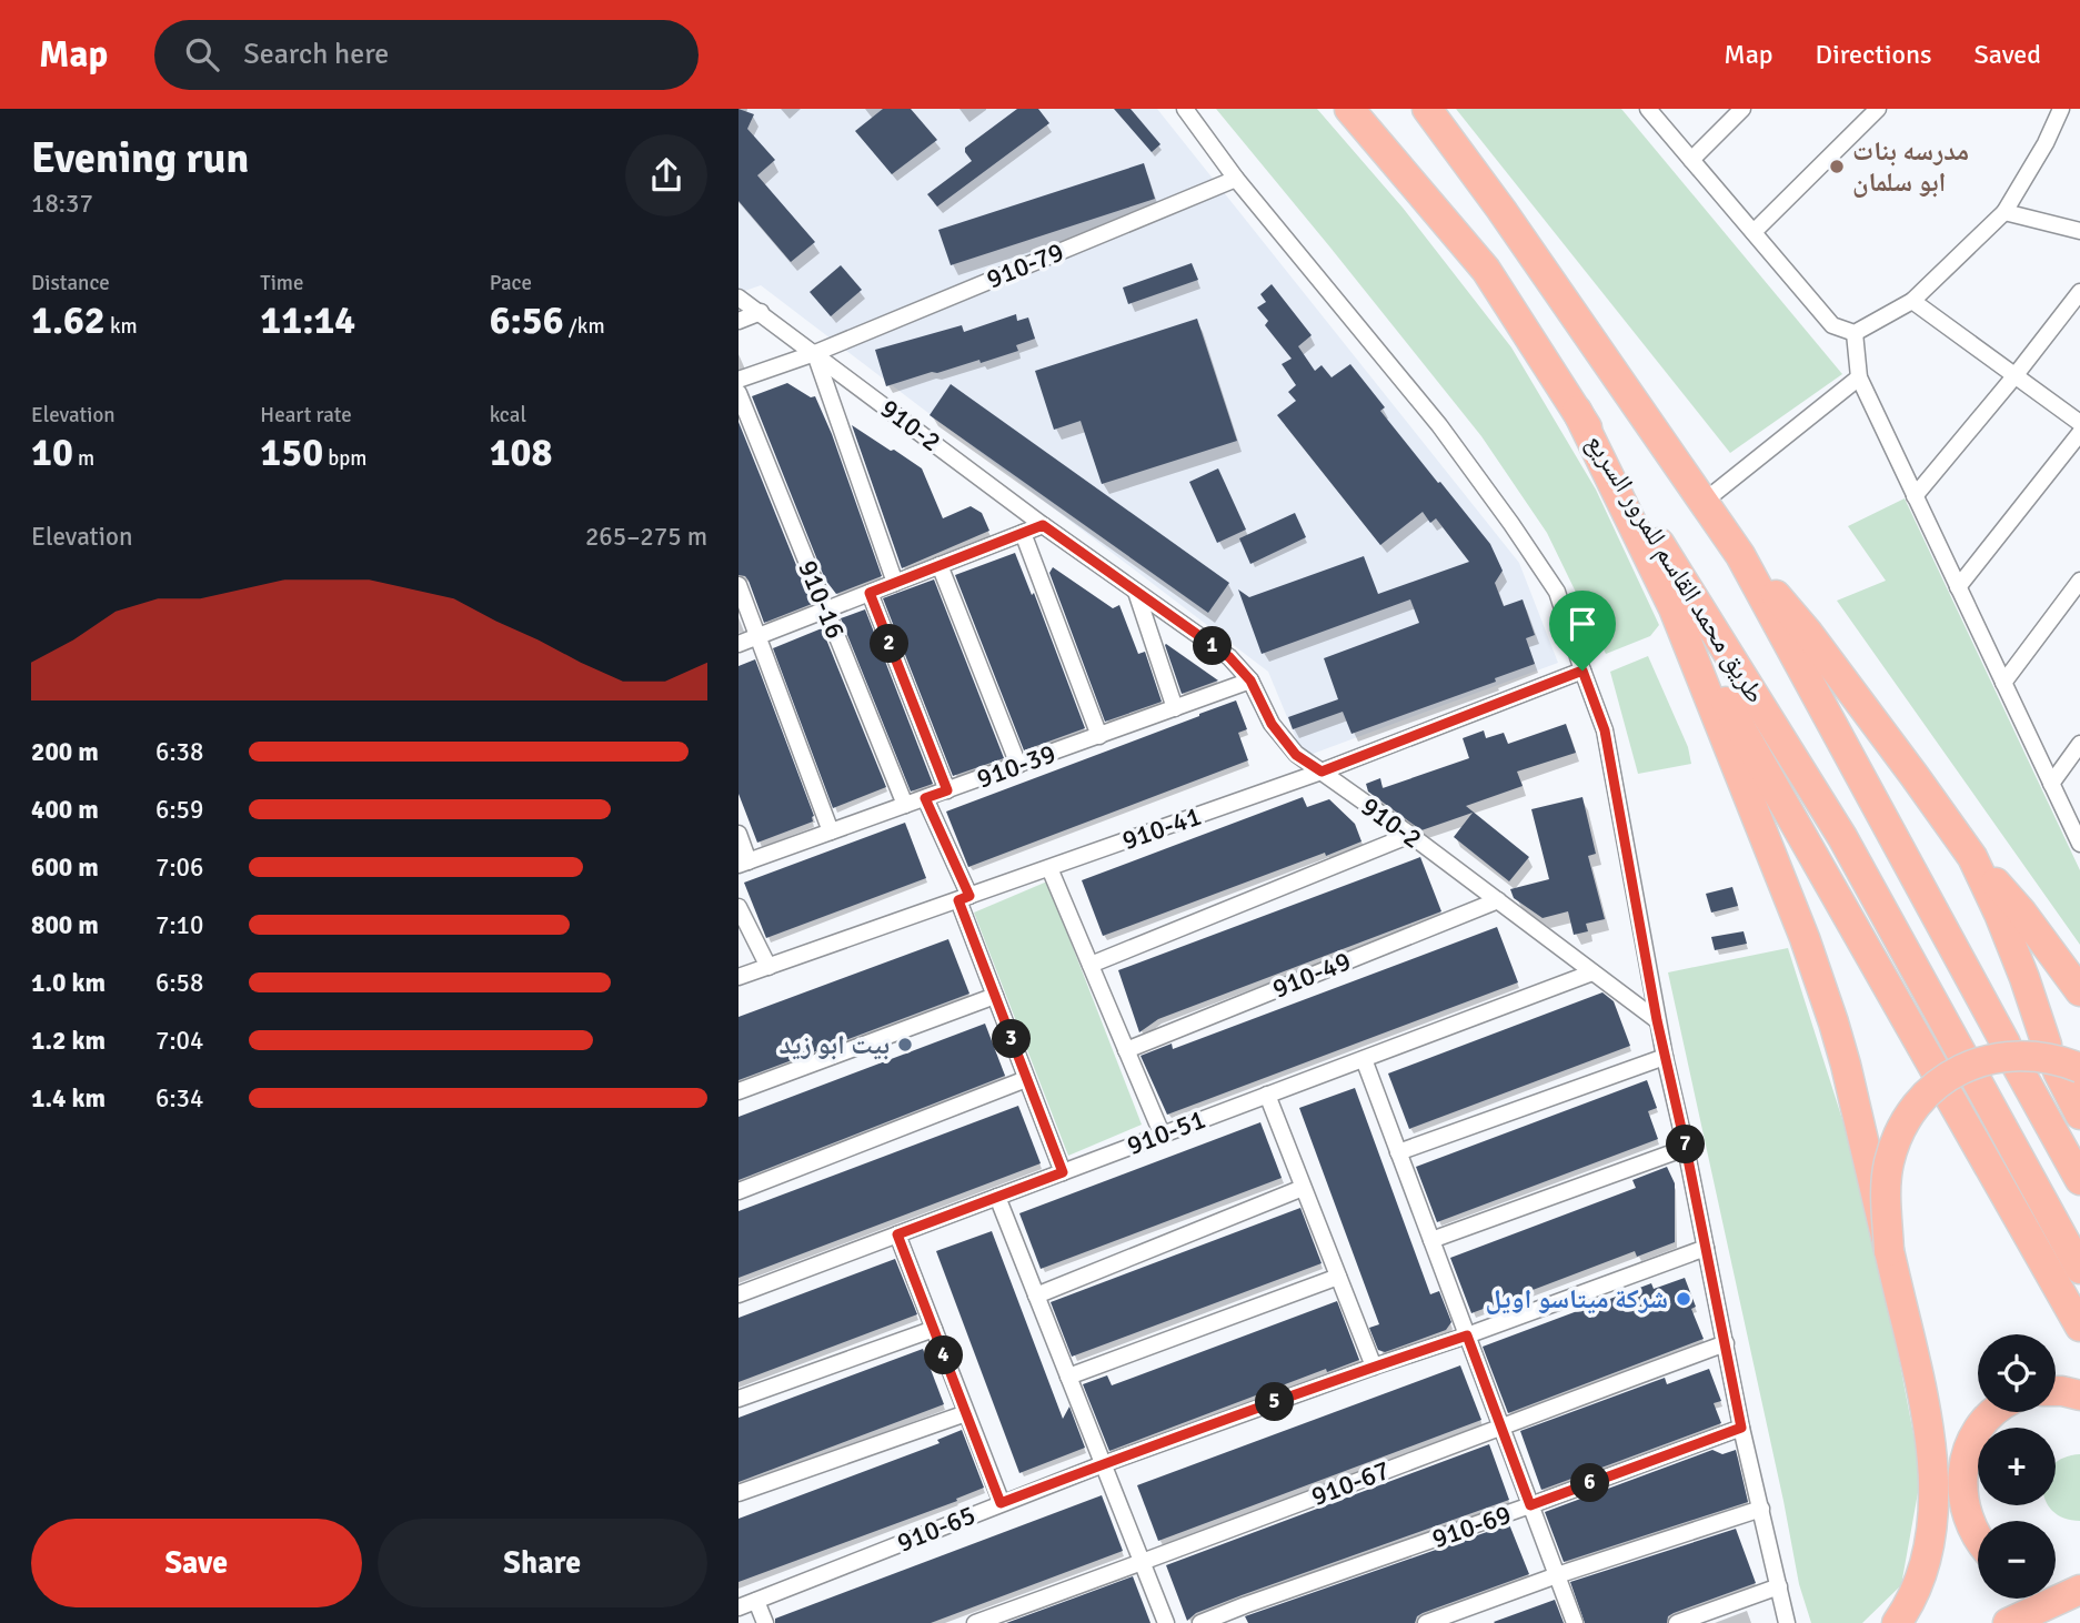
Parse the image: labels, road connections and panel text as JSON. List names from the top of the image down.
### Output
{
  "streets": {
    "highway": ["طريق محمد القاسم للمرور السريع"],
    "street": [
      "910-79",
      "910-2",
      "910-16",
      "910-39",
      "910-41",
      "910-49",
      "910-51",
      "910-67",
      "910-69",
      "910-65"
    ]
  },
  "crossings": [
    ["910-79", "910-2"],
    ["910-2", "910-39"],
    ["910-2", "910-41"],
    ["910-2", "910-49"],
    ["910-2", "910-51"],
    ["910-16", "910-39"]
  ],
  "places": ["مدرسه بنات ابو سلمان", "بيت ابو زيد", "شركة ميتاسو اويل"],
  "page": {
    "header": "Map",
    "search": "Search here",
    "nav": ["Map", "Directions", "Saved"],
    "heading": ["Evening run", "18:37"],
    "stats": [
      ["Distance", "1.62 km"],
      ["Time", "11:14"],
      ["Pace", "6:56 /km"],
      ["Elevation", "10 m"],
      ["Heart rate", "150 bpm"],
      ["kcal", "108"]
    ],
    "chart": ["Elevation", "265–275 m"],
    "pins": [
      "2",
      "1",
      "3",
      "7",
      "4",
      "5",
      "6"
    ],
    "list": [
      {
        "name": "200 m",
        "note": "6:38"
      },
      {
        "name": "400 m",
        "note": "6:59"
      },
      {
        "name": "600 m",
        "note": "7:06"
      },
      {
        "name": "800 m",
        "note": "7:10"
      },
      {
        "name": "1.0 km",
        "note": "6:58"
      },
      {
        "name": "1.2 km",
        "note": "7:04"
      },
      {
        "name": "1.4 km",
        "note": "6:34"
      }
    ],
    "map_buttons": ["+", "−"],
    "buttons": ["Save", "Share"]
  }
}
